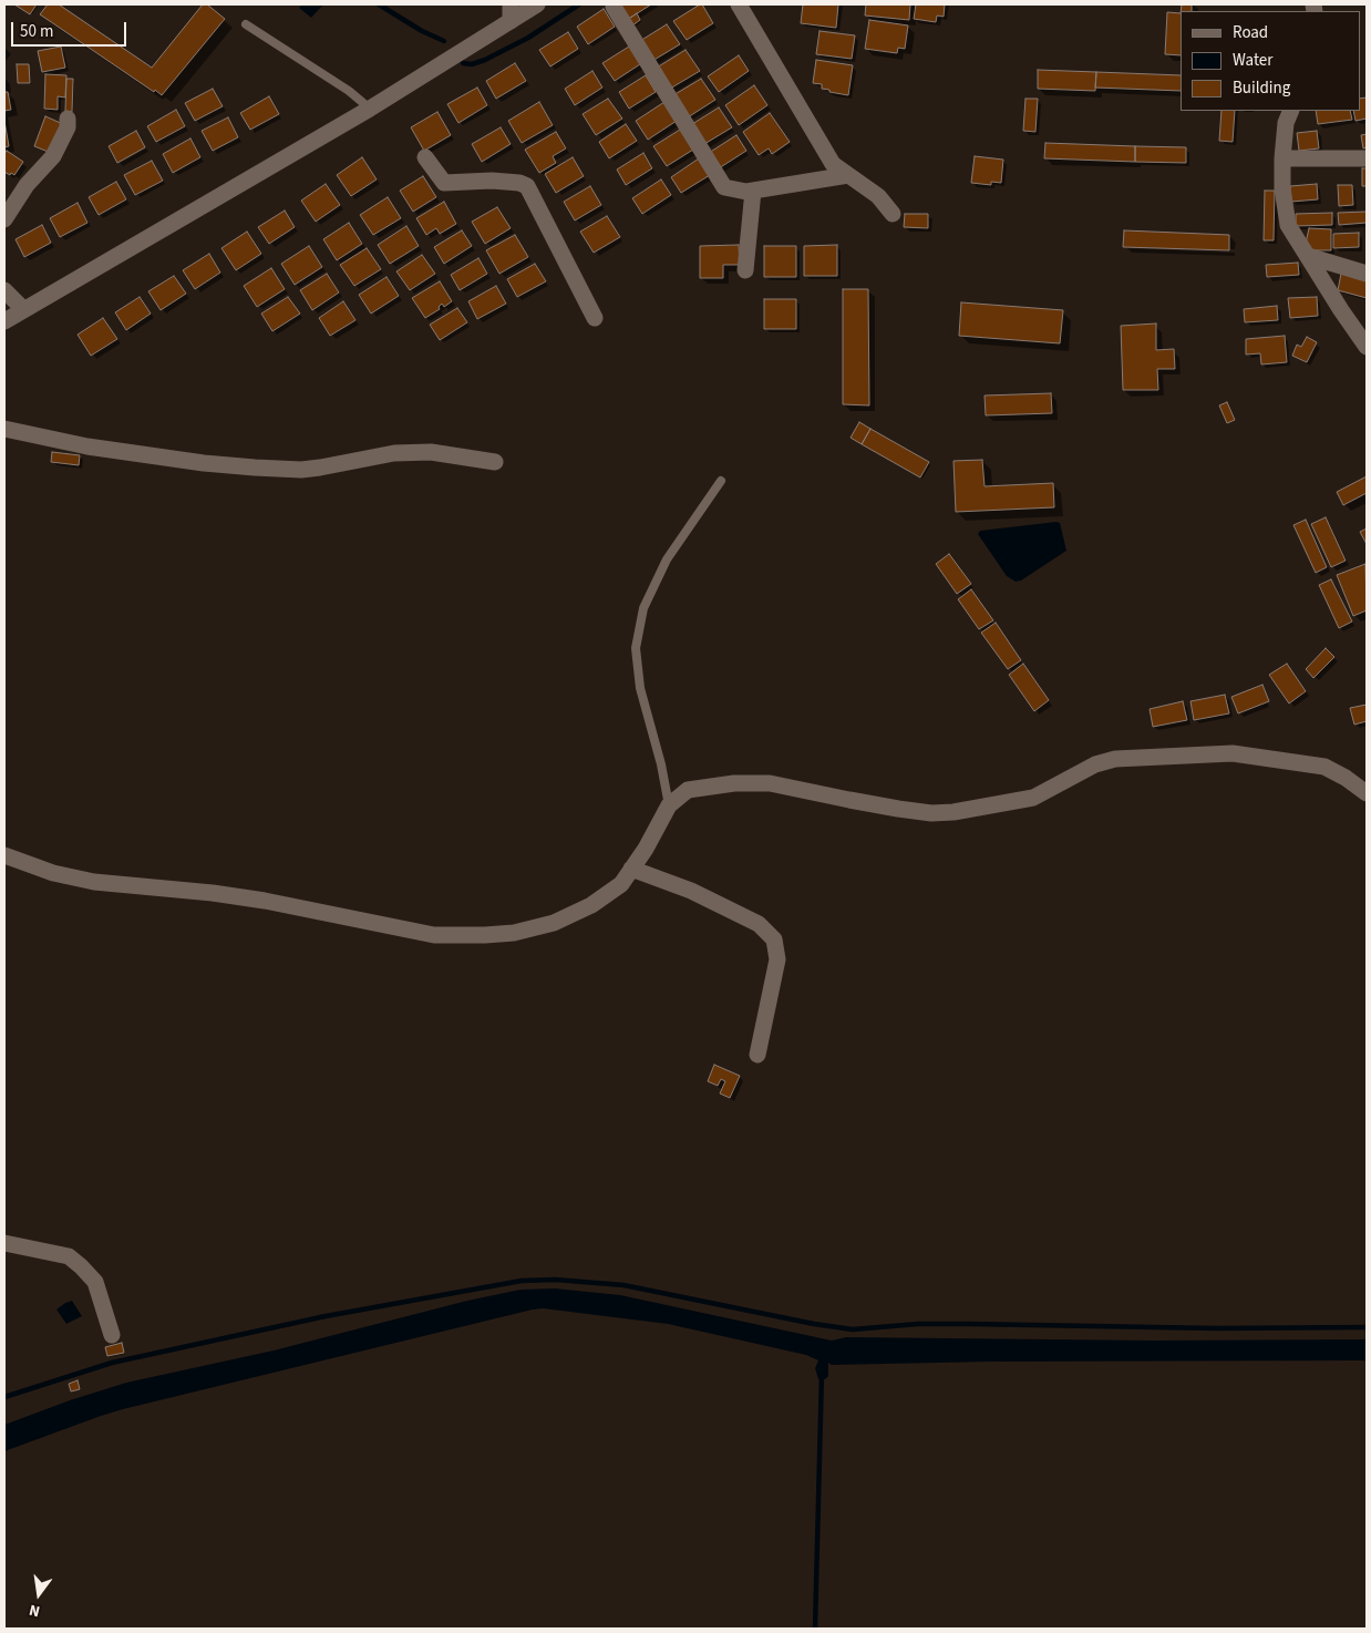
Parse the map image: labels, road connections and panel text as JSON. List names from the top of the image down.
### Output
{
  "legend": ["Road", "Water", "Building"],
  "scale_bar": "50 m",
  "north": "bottom"
}
